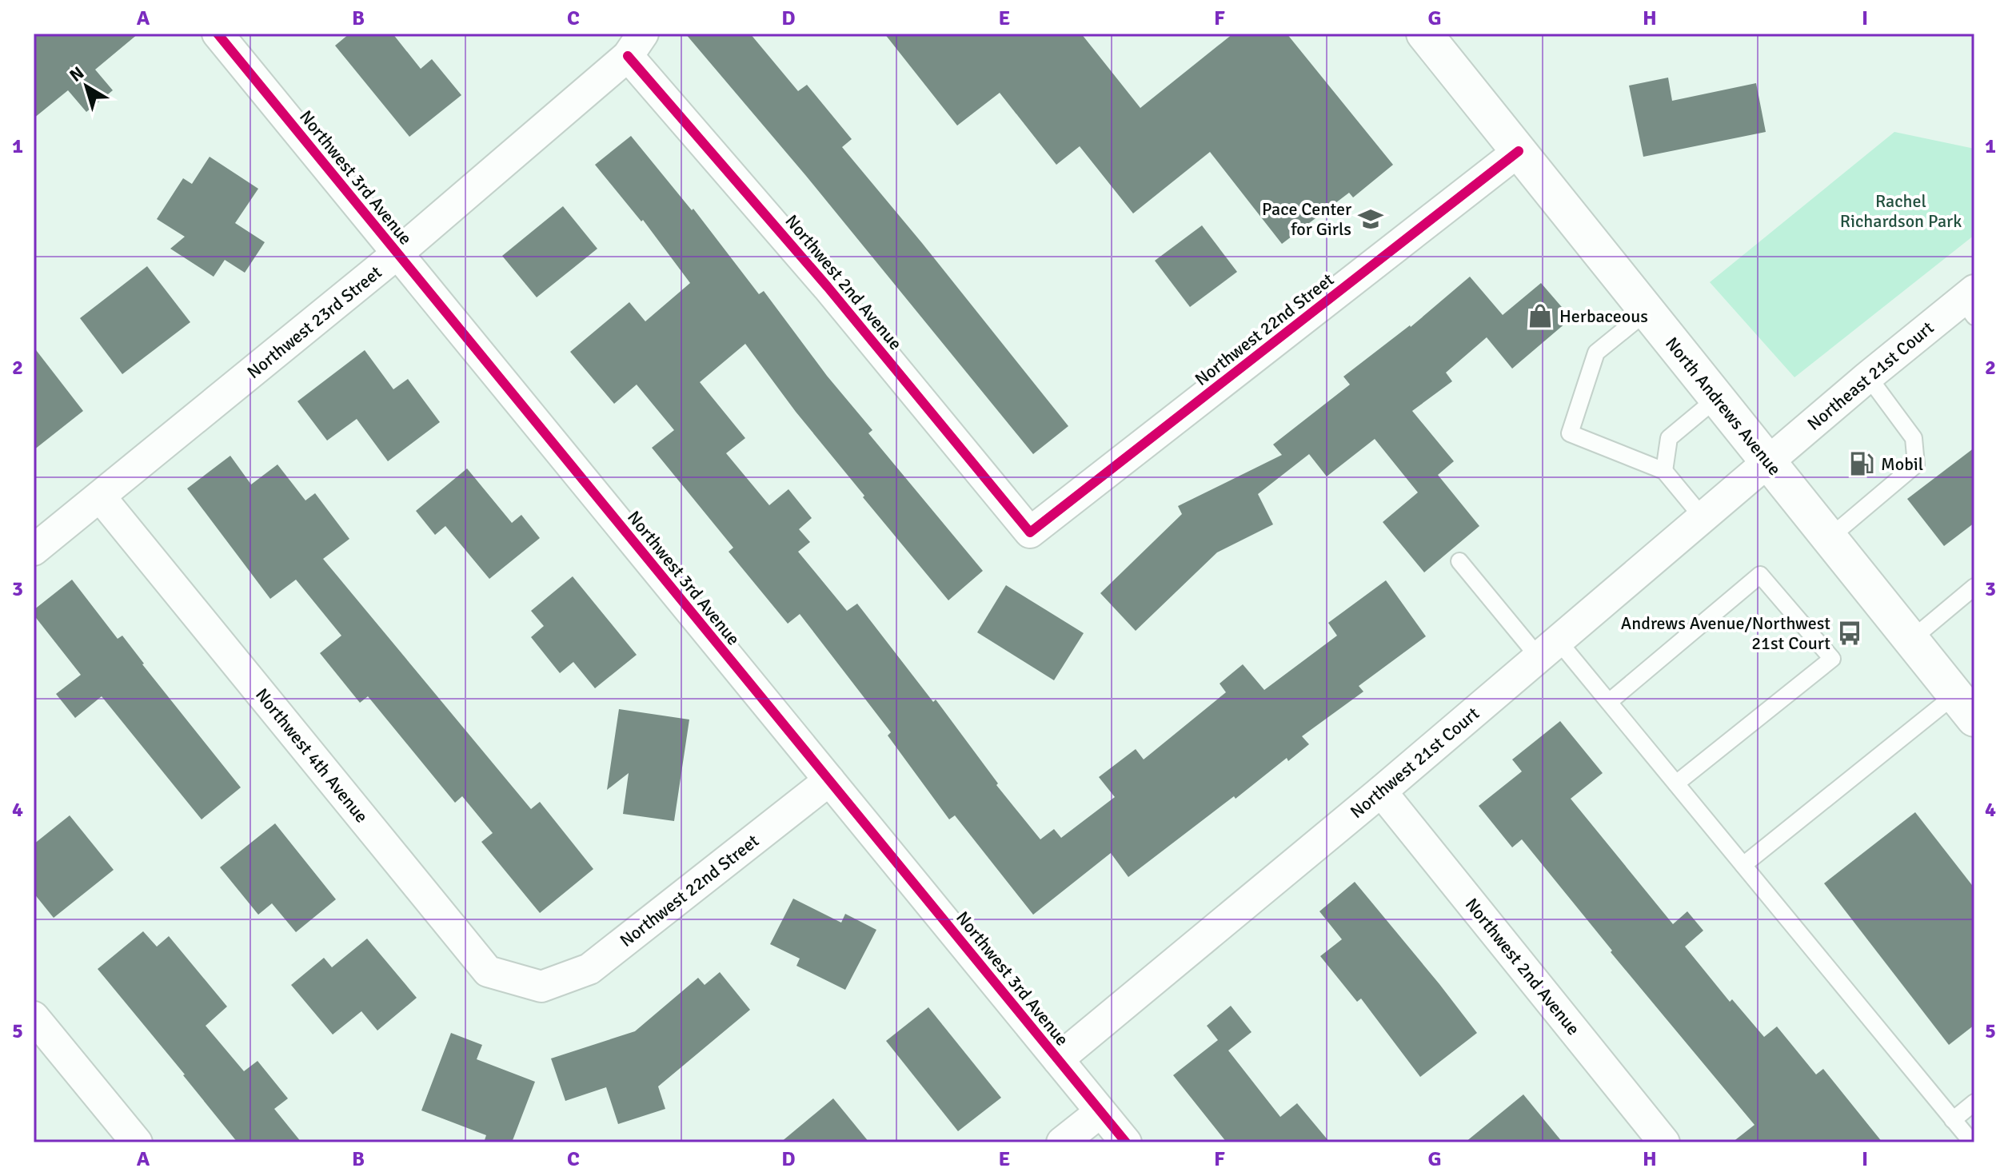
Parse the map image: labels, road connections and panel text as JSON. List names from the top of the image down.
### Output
{
  "streets": {
    "main road": ["North Andrews Avenue"],
    "street": [
      "Northwest 3rd Avenue",
      "Northwest 2nd Avenue",
      "Northwest 23rd Street",
      "Northwest 22nd Street",
      "Northeast 21st Court",
      "Northwest 4th Avenue",
      "Northwest 21st Court"
    ]
  },
  "crossings": [
    ["Northwest 3rd Avenue", "Northwest 23rd Street"],
    ["Northwest 3rd Avenue", "Northwest 22nd Street"],
    ["Northwest 3rd Avenue", "Northwest 21st Court"],
    ["Northwest 2nd Avenue", "Northwest 23rd Street"],
    ["Northwest 2nd Avenue", "Northwest 22nd Street"],
    ["Northwest 2nd Avenue", "Northwest 21st Court"],
    ["Northwest 23rd Street", "Northwest 4th Avenue"],
    ["Northwest 22nd Street", "North Andrews Avenue"],
    ["Northwest 22nd Street", "Northwest 4th Avenue"],
    ["Northeast 21st Court", "North Andrews Avenue"],
    ["Northeast 21st Court", "Northwest 21st Court"],
    ["North Andrews Avenue", "Northwest 21st Court"]
  ],
  "parks": ["Rachel Richardson Park"],
  "places": {
    "school or university": ["Pace Center for Girls"],
    "shop": ["Herbaceous"],
    "fuel station": ["Mobil"],
    "bus stop": ["Andrews Avenue/Northwest 21st Court"]
  },
  "north": "top left",
  "grid": {
    "columns": [
      "A",
      "B",
      "C",
      "D",
      "E",
      "F",
      "G",
      "H",
      "I"
    ],
    "rows": [
      "1",
      "2",
      "3",
      "4",
      "5"
    ]
  }
}
